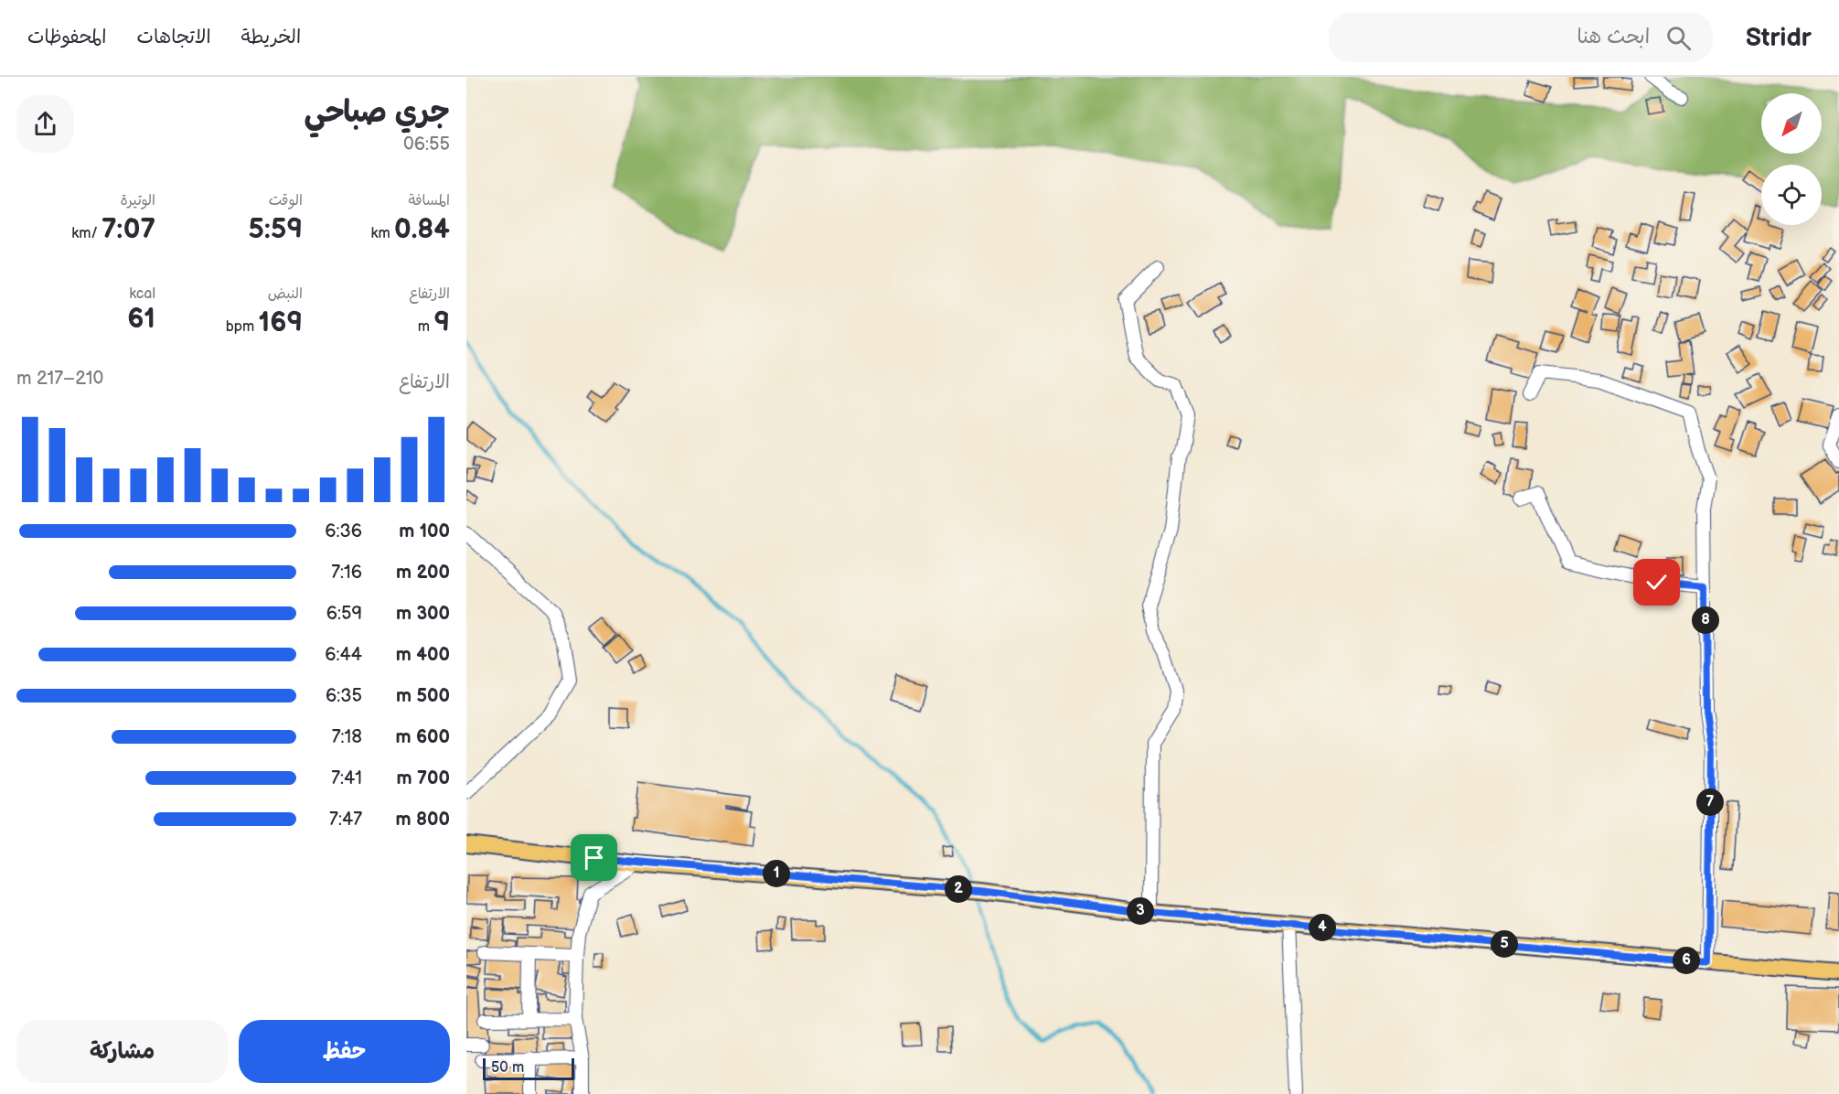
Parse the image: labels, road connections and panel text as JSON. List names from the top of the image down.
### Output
{
  "scale_bar": "50 m",
  "north": "bottom left",
  "page": {
    "header": "Stridr",
    "search": "ابحث هنا",
    "nav": ["الخريطة", "الاتجاهات", "المحفوظات"],
    "heading": ["جري صباحي", "06:55"],
    "stats": [
      ["المسافة", "0.84 km"],
      ["الوقت", "5:59"],
      ["الوتيرة", "7:07 /km"],
      ["الارتفاع", "9 m"],
      ["النبض", "169 bpm"],
      ["kcal", "61"]
    ],
    "chart": ["الارتفاع", "210–217 m"],
    "list": [
      {
        "name": "100 m",
        "note": "6:36"
      },
      {
        "name": "200 m",
        "note": "7:16"
      },
      {
        "name": "300 m",
        "note": "6:59"
      },
      {
        "name": "400 m",
        "note": "6:44"
      },
      {
        "name": "500 m",
        "note": "6:35"
      },
      {
        "name": "600 m",
        "note": "7:18"
      },
      {
        "name": "700 m",
        "note": "7:41"
      },
      {
        "name": "800 m",
        "note": "7:47"
      }
    ],
    "pins": [
      "8",
      "7",
      "1",
      "2",
      "3",
      "4",
      "5",
      "6"
    ],
    "buttons": ["حفظ", "مشاركة"],
    "scale": "50 m"
  }
}
